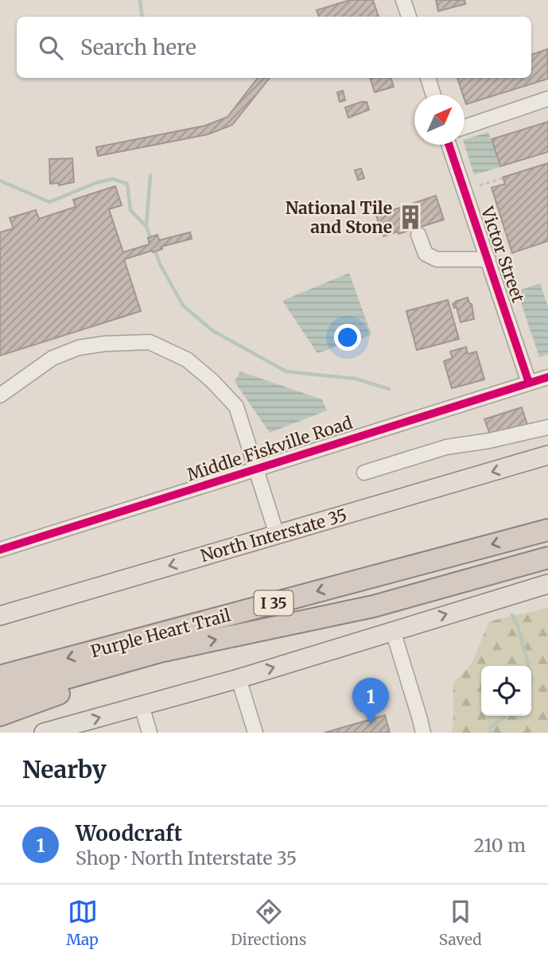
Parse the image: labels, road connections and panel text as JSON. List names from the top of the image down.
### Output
{
  "streets": {
    "highway": ["I 35", "Purple Heart Trail"],
    "main road": ["North Interstate 35"],
    "street": ["Victor Street", "Middle Fiskville Road"]
  },
  "crossings": [
    ["Victor Street", "Middle Fiskville Road"]
  ],
  "places": {
    "building": ["National Tile and Stone"]
  },
  "north": "top right",
  "page": {
    "search": "Search here",
    "pins": "1",
    "heading": "Nearby",
    "list": [
      {
        "mark": "1",
        "name": "Woodcraft",
        "note": "Shop · North Interstate 35",
        "value": "210 m"
      }
    ],
    "nav": ["Map", "Directions", "Saved"]
  }
}
